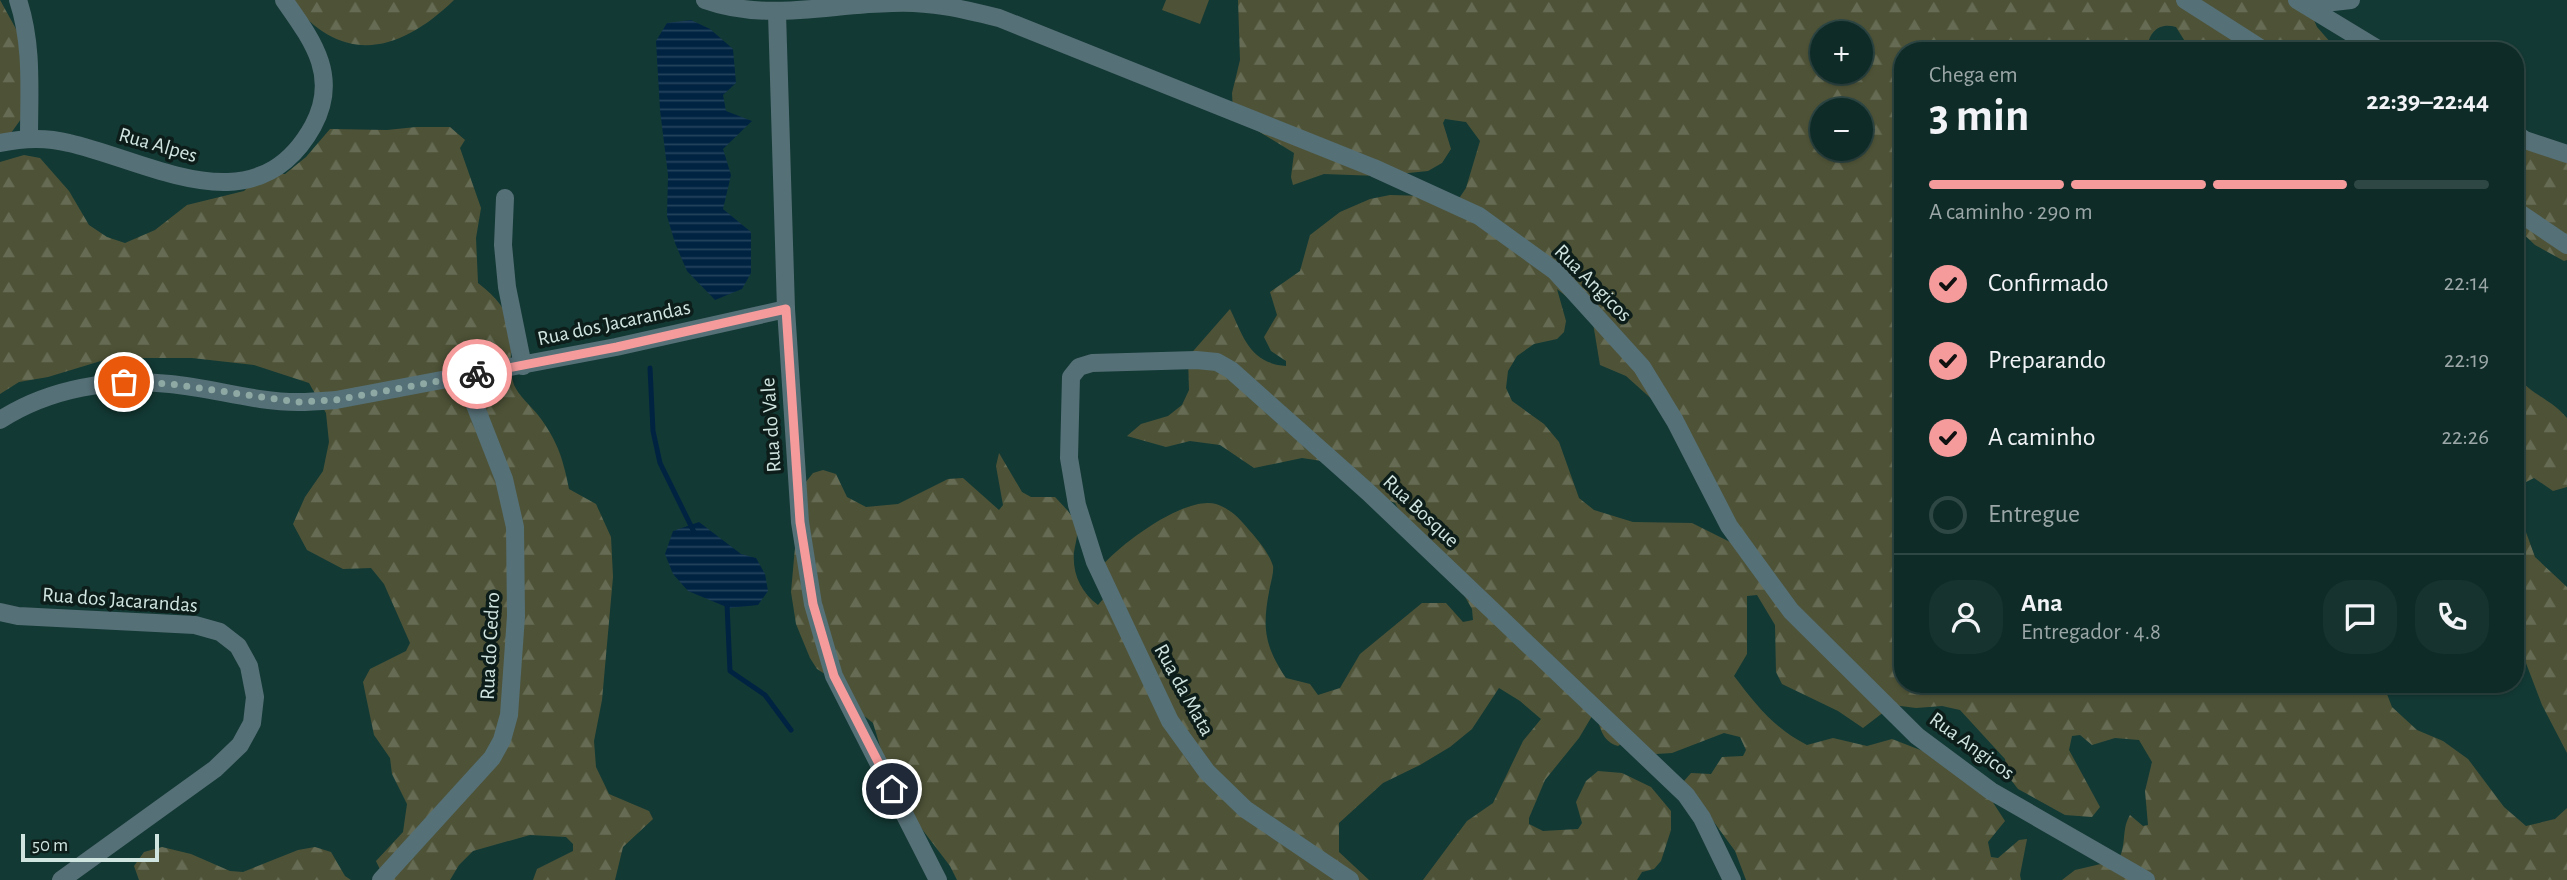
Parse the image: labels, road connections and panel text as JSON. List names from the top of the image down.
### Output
{
  "streets": {
    "street": [
      "Rua Alpes",
      "Rua Angicos",
      "Rua dos Jacarandas",
      "Rua do Vale",
      "Rua Bosque",
      "Rua do Cedro",
      "Rua da Mata"
    ]
  },
  "crossings": [
    ["Rua Angicos", "Rua do Vale"],
    ["Rua dos Jacarandas", "Rua do Vale"],
    ["Rua dos Jacarandas", "Rua do Cedro"],
    ["Rua Bosque", "Rua da Mata"]
  ],
  "scale_bar": "50 m",
  "page": {
    "map_buttons": ["+", "−"],
    "heading": ["3 min", "Chega em", "22:39–22:44"],
    "panel": ["Ana", "Entregador · 4.8"],
    "bar": "A caminho · 290 m",
    "list": [
      ["Confirmado", "22:14"],
      ["Preparando", "22:19"],
      ["A caminho", "22:26"],
      "Entregue"
    ],
    "scale": "50 m"
  }
}
